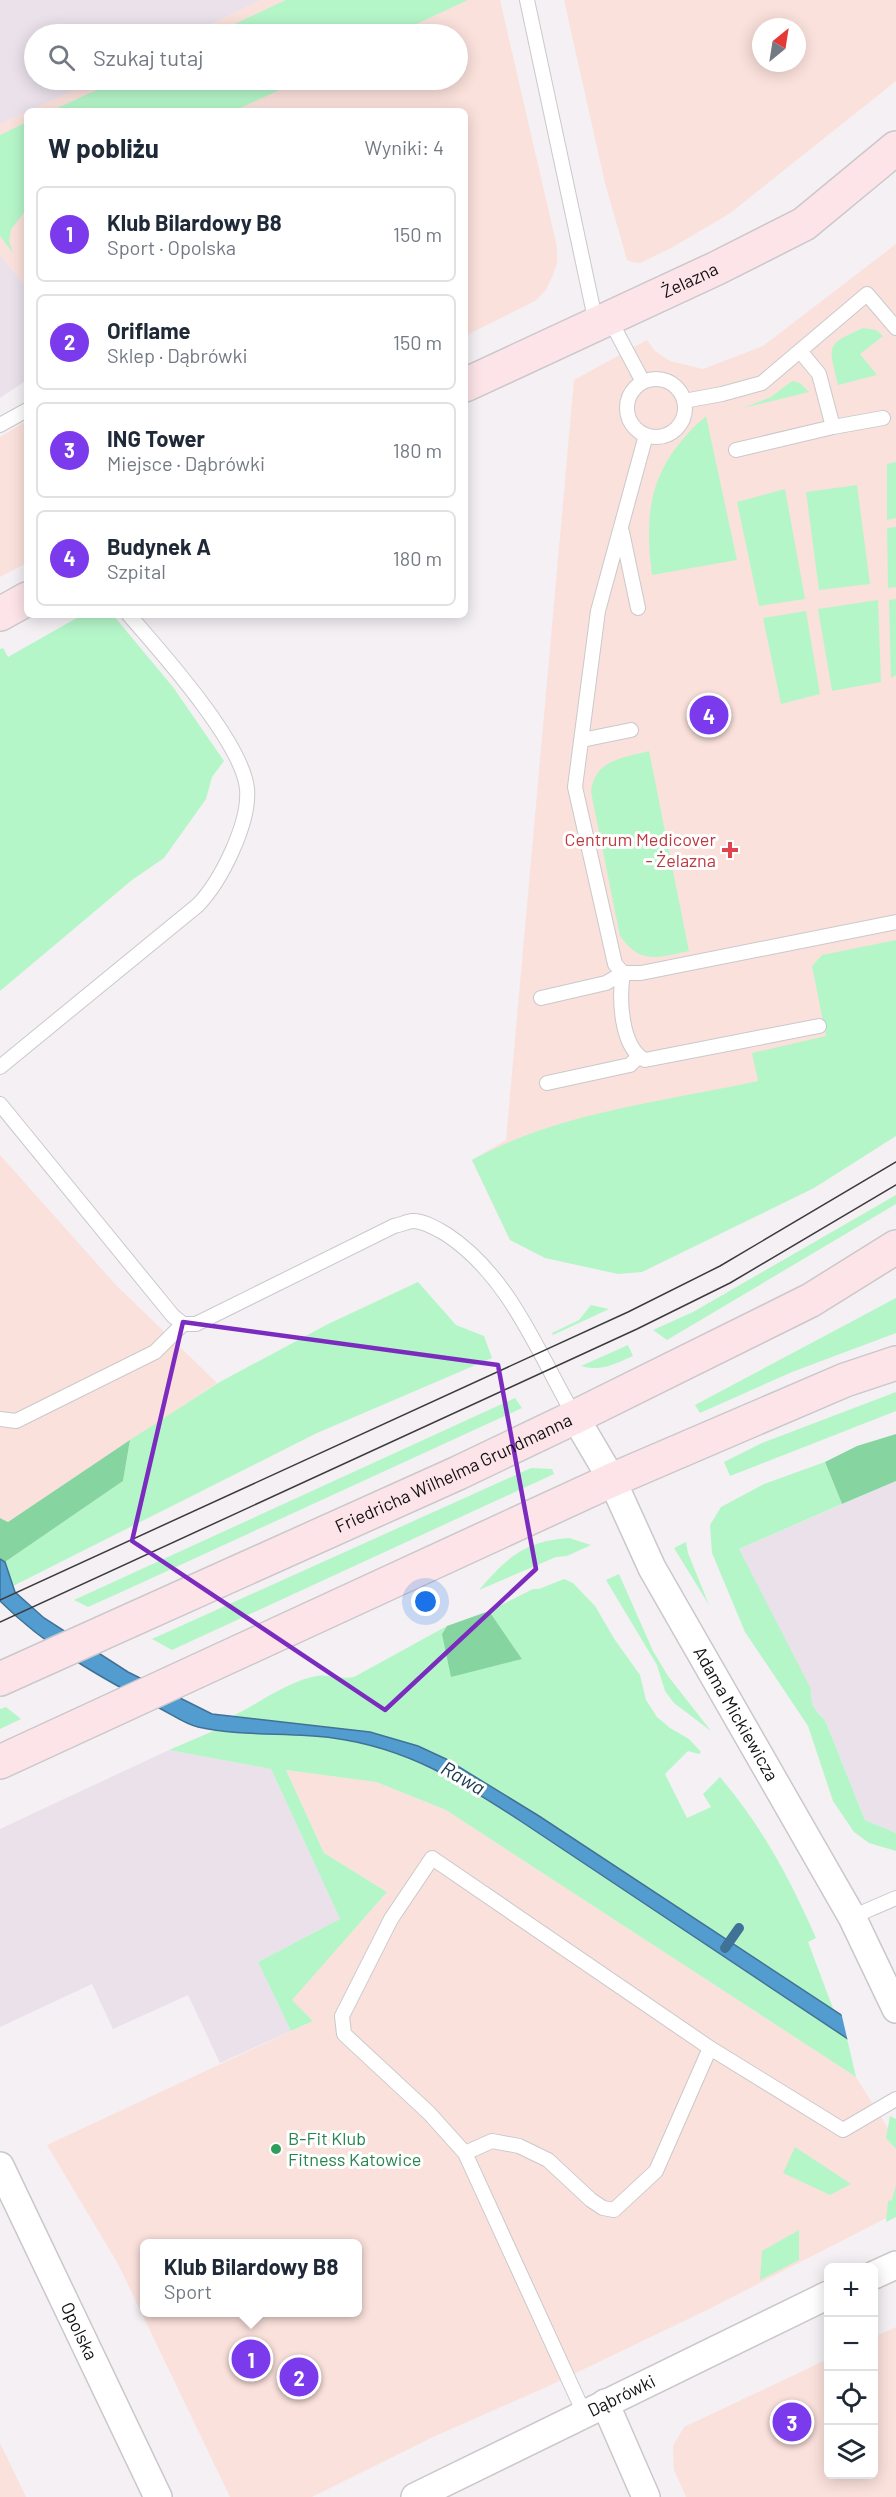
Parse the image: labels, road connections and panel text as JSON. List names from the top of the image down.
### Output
{
  "streets": {
    "main road": ["Żelazna", "Friedricha Wilhelma Grundmanna"],
    "street": ["Adama Mickiewicza", "Opolska", "Dąbrówki"]
  },
  "crossings": [
    ["Friedricha Wilhelma Grundmanna", "Adama Mickiewicza"]
  ],
  "water": ["Rawa"],
  "places": {
    "health": ["Centrum Medicover - Żelazna"],
    "other": ["B-Fit Klub Fitness Katowice"]
  },
  "north": "top right",
  "page": {
    "search": "Szukaj tutaj",
    "heading": ["W pobliżu", "Wyniki: 4"],
    "list": [
      {
        "mark": "1",
        "name": "Klub Bilardowy B8",
        "note": "Sport · Opolska",
        "value": "150 m"
      },
      {
        "mark": "2",
        "name": "Oriflame",
        "note": "Sklep · Dąbrówki",
        "value": "150 m"
      },
      {
        "mark": "3",
        "name": "ING Tower",
        "note": "Miejsce · Dąbrówki",
        "value": "180 m"
      },
      {
        "mark": "4",
        "name": "Budynek A",
        "note": "Szpital",
        "value": "180 m"
      }
    ],
    "pins": [
      "4",
      "1",
      "2",
      "3"
    ],
    "popup": ["Klub Bilardowy B8", "Sport"],
    "map_buttons": ["+", "−"]
  }
}
